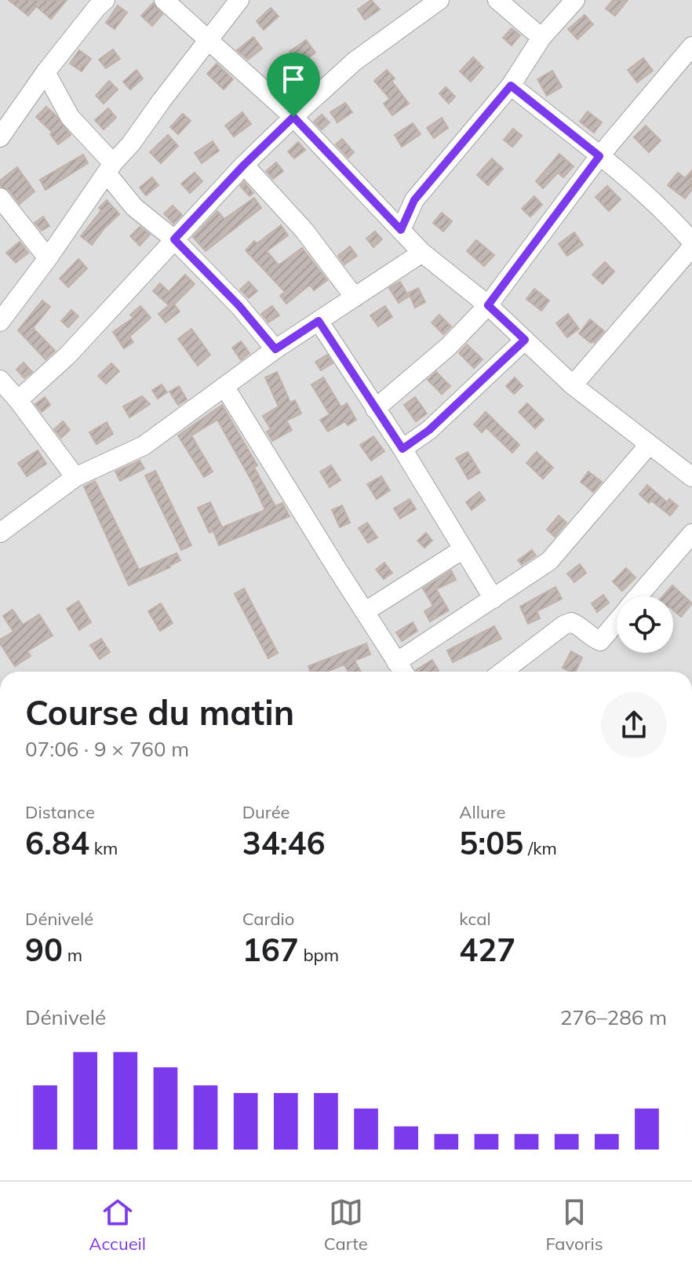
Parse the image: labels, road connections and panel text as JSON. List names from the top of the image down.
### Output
{
  "page": {
    "heading": ["Course du matin", "07:06 · 9 × 760 m"],
    "stats": [
      ["Distance", "6.84 km"],
      ["Durée", "34:46"],
      ["Allure", "5:05 /km"],
      ["Dénivelé", "90 m"],
      ["Cardio", "167 bpm"],
      ["kcal", "427"]
    ],
    "chart": ["Dénivelé", "276–286 m"],
    "tabs": ["Accueil", "Carte", "Favoris"]
  }
}
